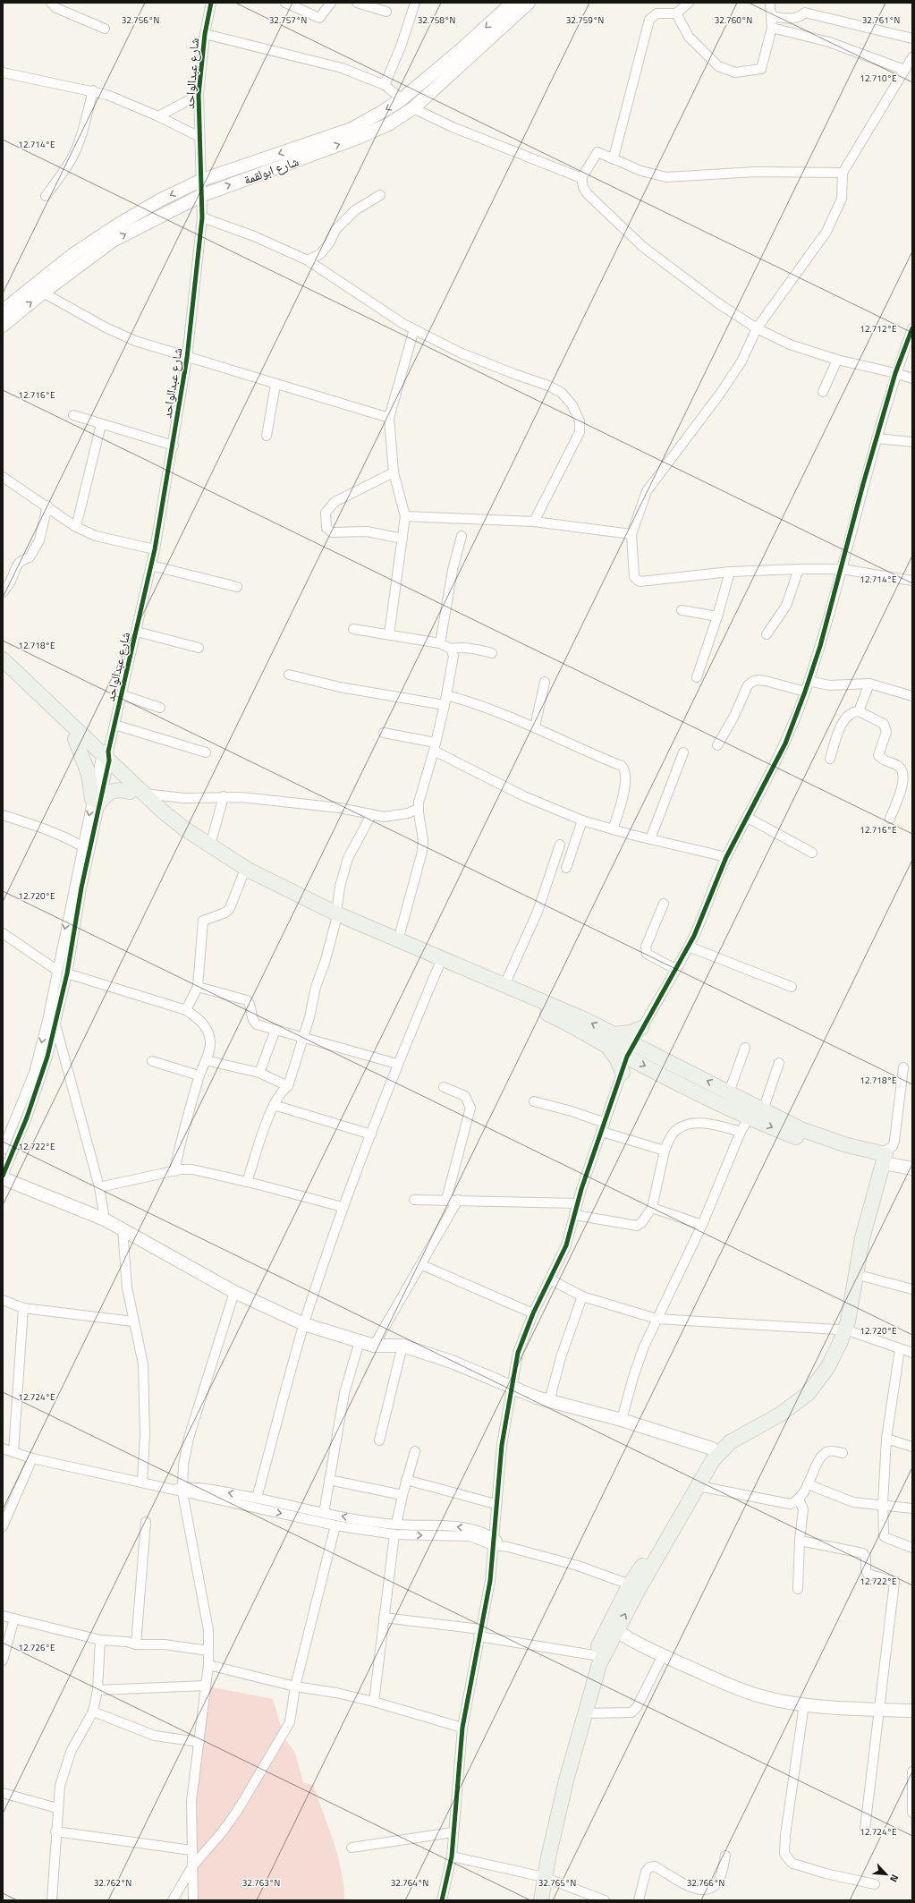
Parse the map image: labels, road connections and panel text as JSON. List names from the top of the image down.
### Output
{
  "streets": {
    "street": ["شارع عبدالواحد", "شارع ابولقمة"]
  },
  "crossings": [
    ["شارع عبدالواحد", "شارع ابولقمة"]
  ],
  "north": "bottom right",
  "coordinates": [
    "32.761°N",
    "32.756°N",
    "32.757°N",
    "32.758°N",
    "32.759°N",
    "32.760°N",
    "12.710°E",
    "12.714°E",
    "12.712°E",
    "12.716°E",
    "12.718°E",
    "12.720°E",
    "12.722°E",
    "12.724°E",
    "12.726°E",
    "32.762°N",
    "32.763°N",
    "32.764°N",
    "32.765°N",
    "32.766°N"
  ]
}
